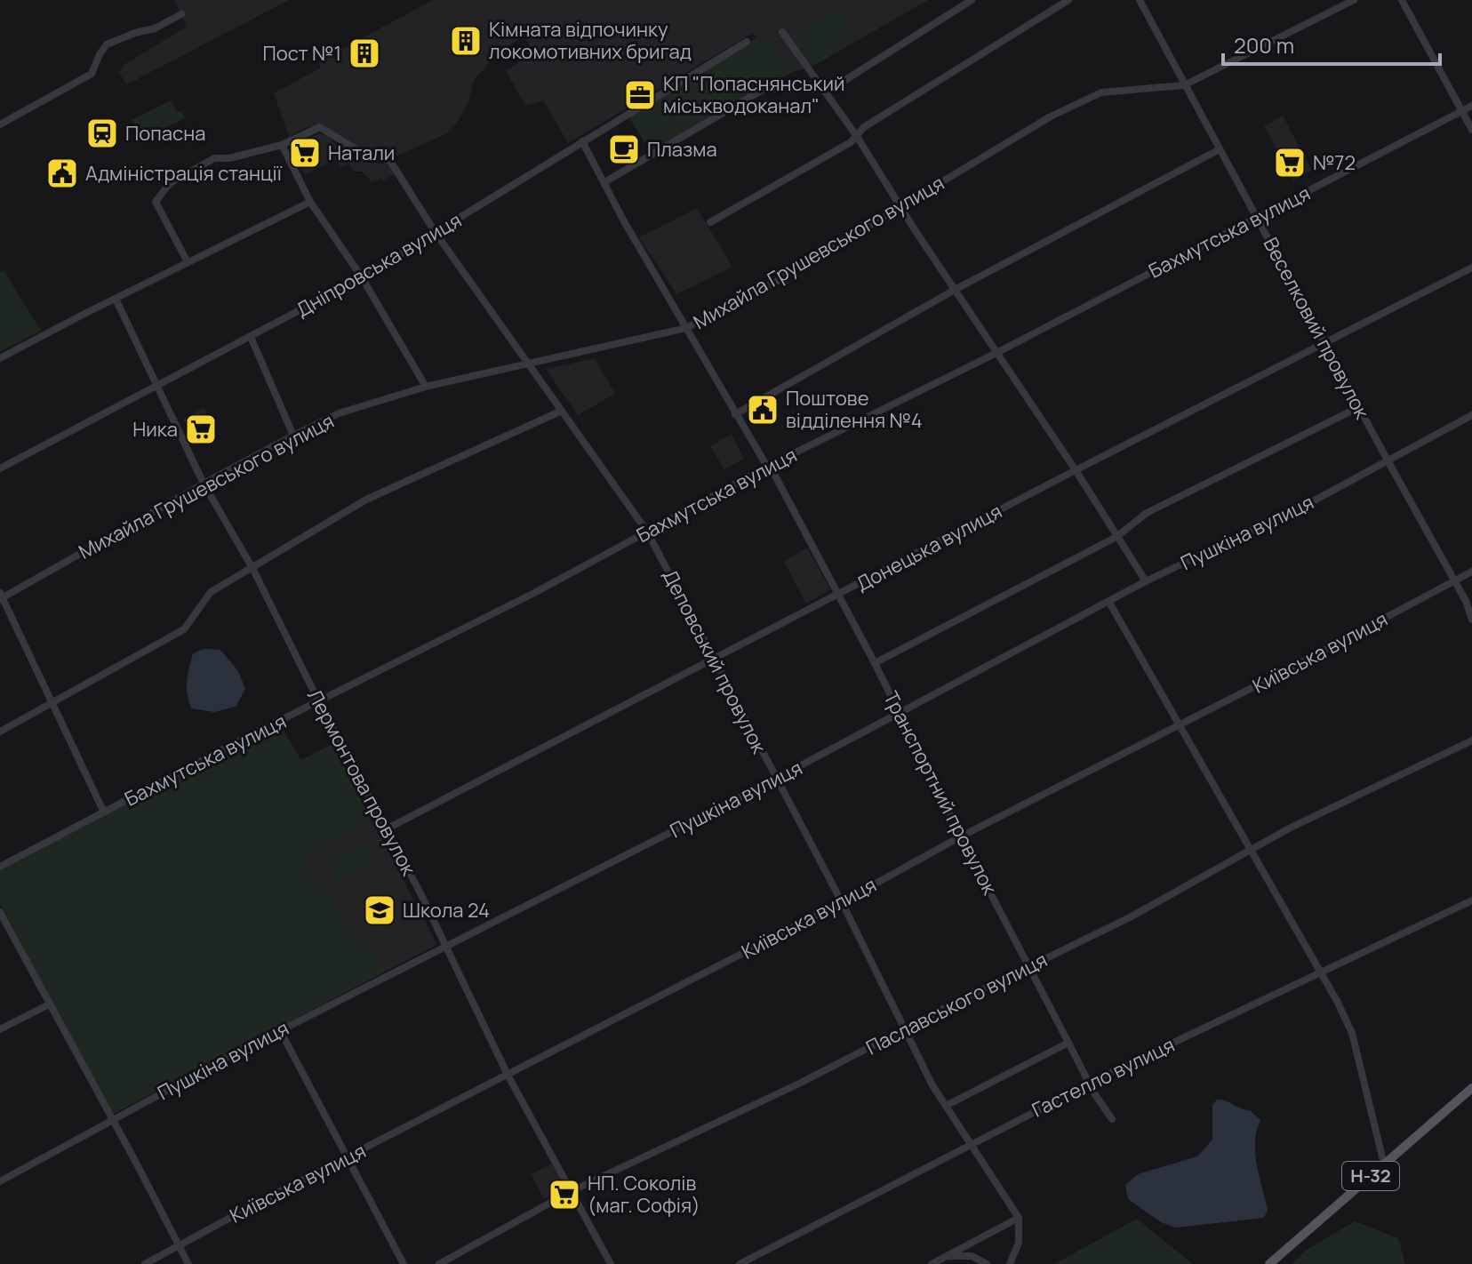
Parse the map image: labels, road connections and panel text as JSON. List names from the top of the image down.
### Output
{
  "streets": {
    "main road": ["Н-32"],
    "street": [
      "Бахмутська вулиця",
      "Михайла Грушевського вулиця",
      "Дніпровська вулиця",
      "Веселковий провулок",
      "Пушкіна вулиця",
      "Донецька вулиця",
      "Київська вулиця",
      "Деповський провулок",
      "Лермонтова провулок",
      "Транспортний провулок",
      "Паславського вулиця",
      "Гастелло вулиця"
    ]
  },
  "crossings": [
    ["Бахмутська вулиця", "Веселковий провулок"],
    ["Бахмутська вулиця", "Деповський провулок"],
    ["Бахмутська вулиця", "Лермонтова провулок"],
    ["Бахмутська вулиця", "Транспортний провулок"],
    ["Михайла Грушевського вулиця", "Веселковий провулок"],
    ["Михайла Грушевського вулиця", "Деповський провулок"],
    ["Михайла Грушевського вулиця", "Лермонтова провулок"],
    ["Михайла Грушевського вулиця", "Транспортний провулок"],
    ["Дніпровська вулиця", "Деповський провулок"],
    ["Дніпровська вулиця", "Лермонтова провулок"],
    ["Дніпровська вулиця", "Транспортний провулок"],
    ["Веселковий провулок", "Пушкіна вулиця"],
    ["Веселковий провулок", "Донецька вулиця"],
    ["Веселковий провулок", "Київська вулиця"],
    ["Пушкіна вулиця", "Деповський провулок"],
    ["Пушкіна вулиця", "Лермонтова провулок"],
    ["Пушкіна вулиця", "Транспортний провулок"],
    ["Донецька вулиця", "Деповський провулок"],
    ["Донецька вулиця", "Лермонтова провулок"],
    ["Донецька вулиця", "Транспортний провулок"],
    ["Київська вулиця", "Деповський провулок"],
    ["Київська вулиця", "Лермонтова провулок"],
    ["Київська вулиця", "Транспортний провулок"],
    ["Деповський провулок", "Паславського вулиця"],
    ["Деповський провулок", "Гастелло вулиця"],
    ["Лермонтова провулок", "Паславського вулиця"],
    ["Транспортний провулок", "Паславського вулиця"],
    ["Транспортний провулок", "Гастелло вулиця"]
  ],
  "places": {
    "building": ["Кімната відпочинку локомотивних бригад", "Пост №1"],
    "office": ["КП \"Попаснянський міськводоканал\""],
    "station": ["Попасна"],
    "cafe": ["Плазма"],
    "supermarket": [
      "Натали",
      "№72",
      "Ника",
      "НП. Соколів (маг. Софія)"
    ],
    "public building": ["Адміністрація станції", "Поштове відділення №4"],
    "school or university": ["Школа 24"]
  },
  "scale_bar": "200 m"
}
